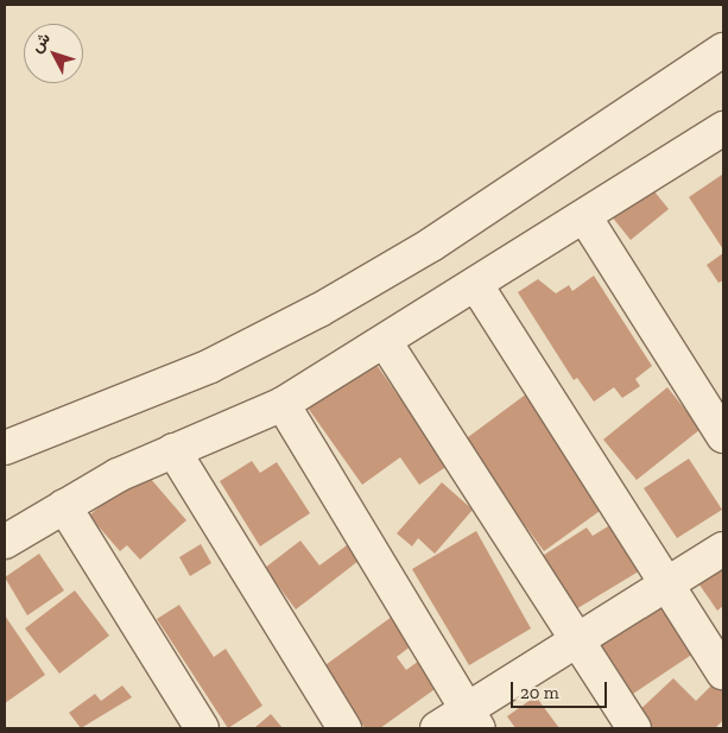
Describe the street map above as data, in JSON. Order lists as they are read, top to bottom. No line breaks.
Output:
{"scale_bar":"20 m","north":"top left"}
